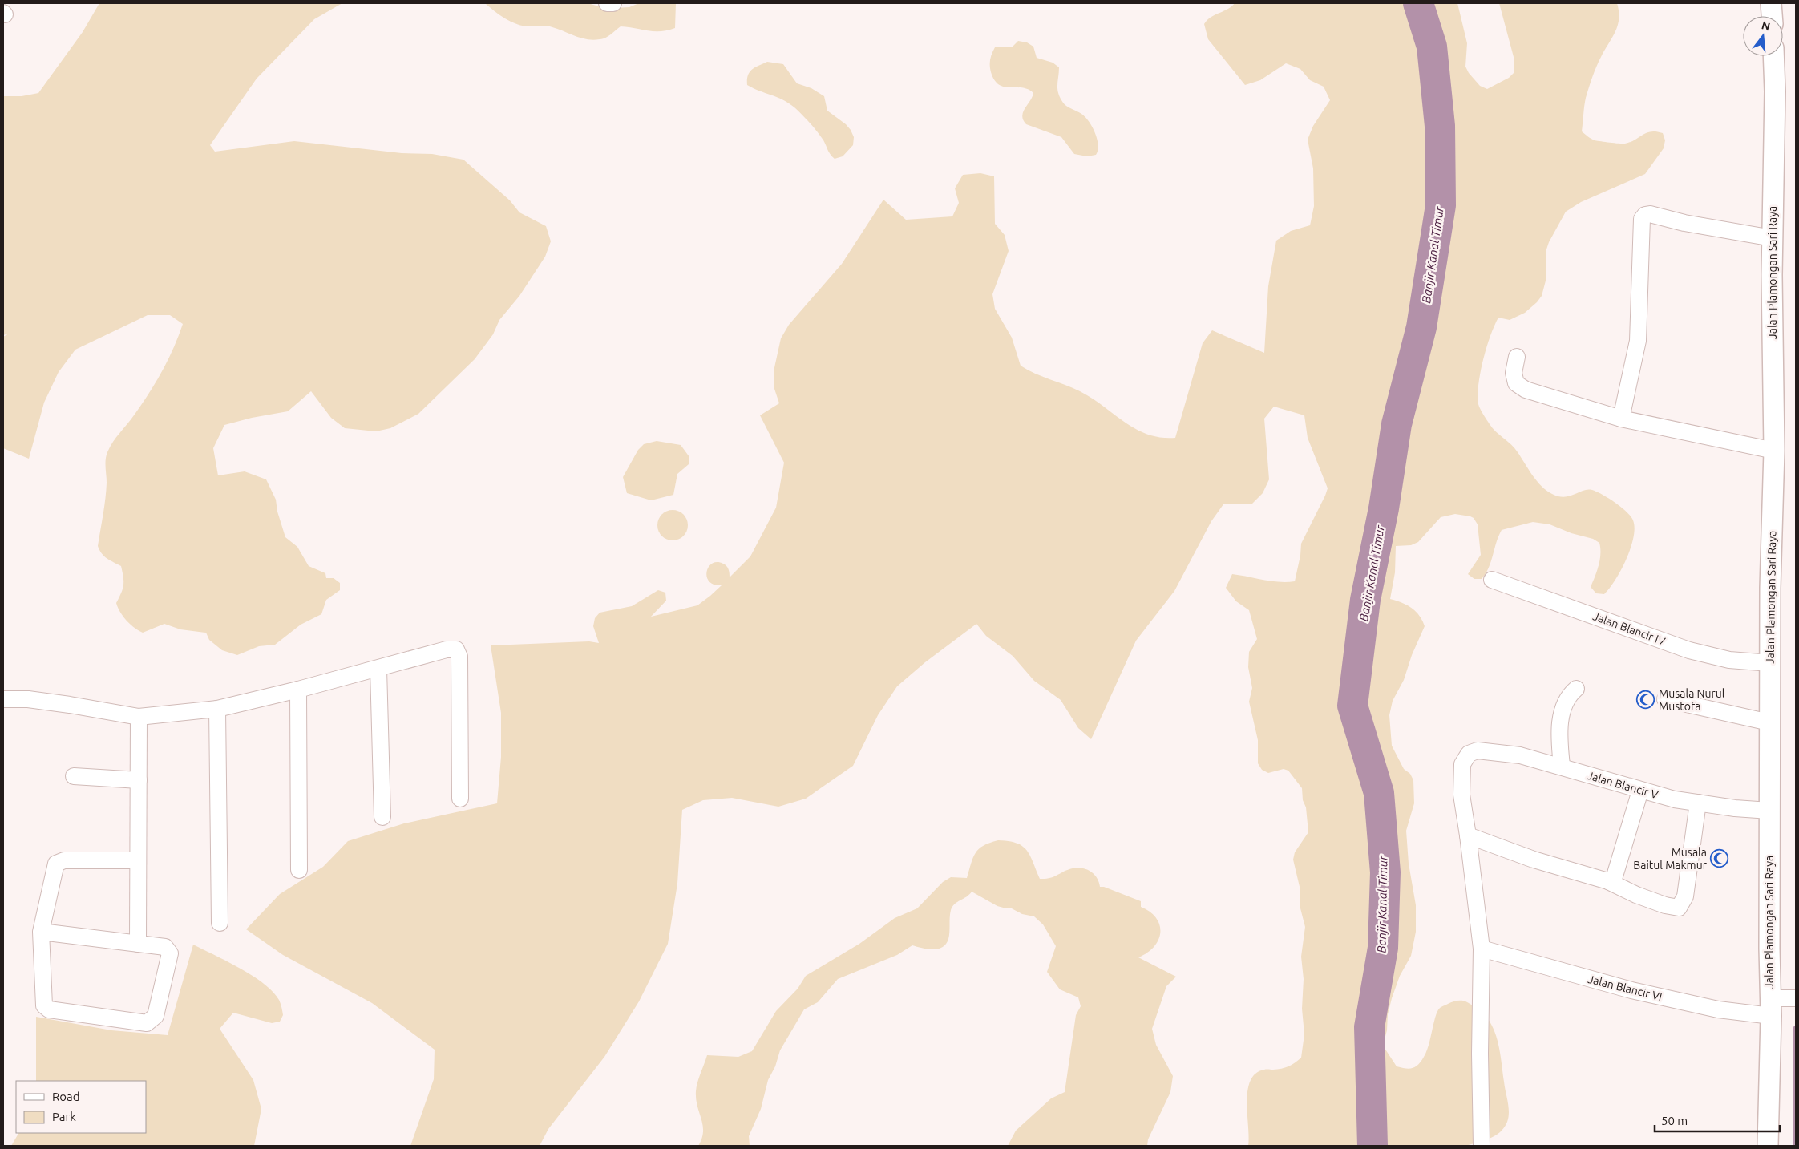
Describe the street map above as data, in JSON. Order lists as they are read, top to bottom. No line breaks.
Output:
{"streets":{"street":["Jalan Plamongan Sari Raya","Jalan Blancir IV","Jalan Blancir V","Jalan Blancir VI"]},"crossings":[["Jalan Plamongan Sari Raya","Jalan Blancir IV"],["Jalan Plamongan Sari Raya","Jalan Blancir V"],["Jalan Plamongan Sari Raya","Jalan Blancir VI"]],"water":["Banjir Kanal Timur"],"places":{"mosque":["Musala Nurul Mustofa","Musala Baitul Makmur"]},"legend":["Road","Park"],"scale_bar":"50 m","north":"top"}
